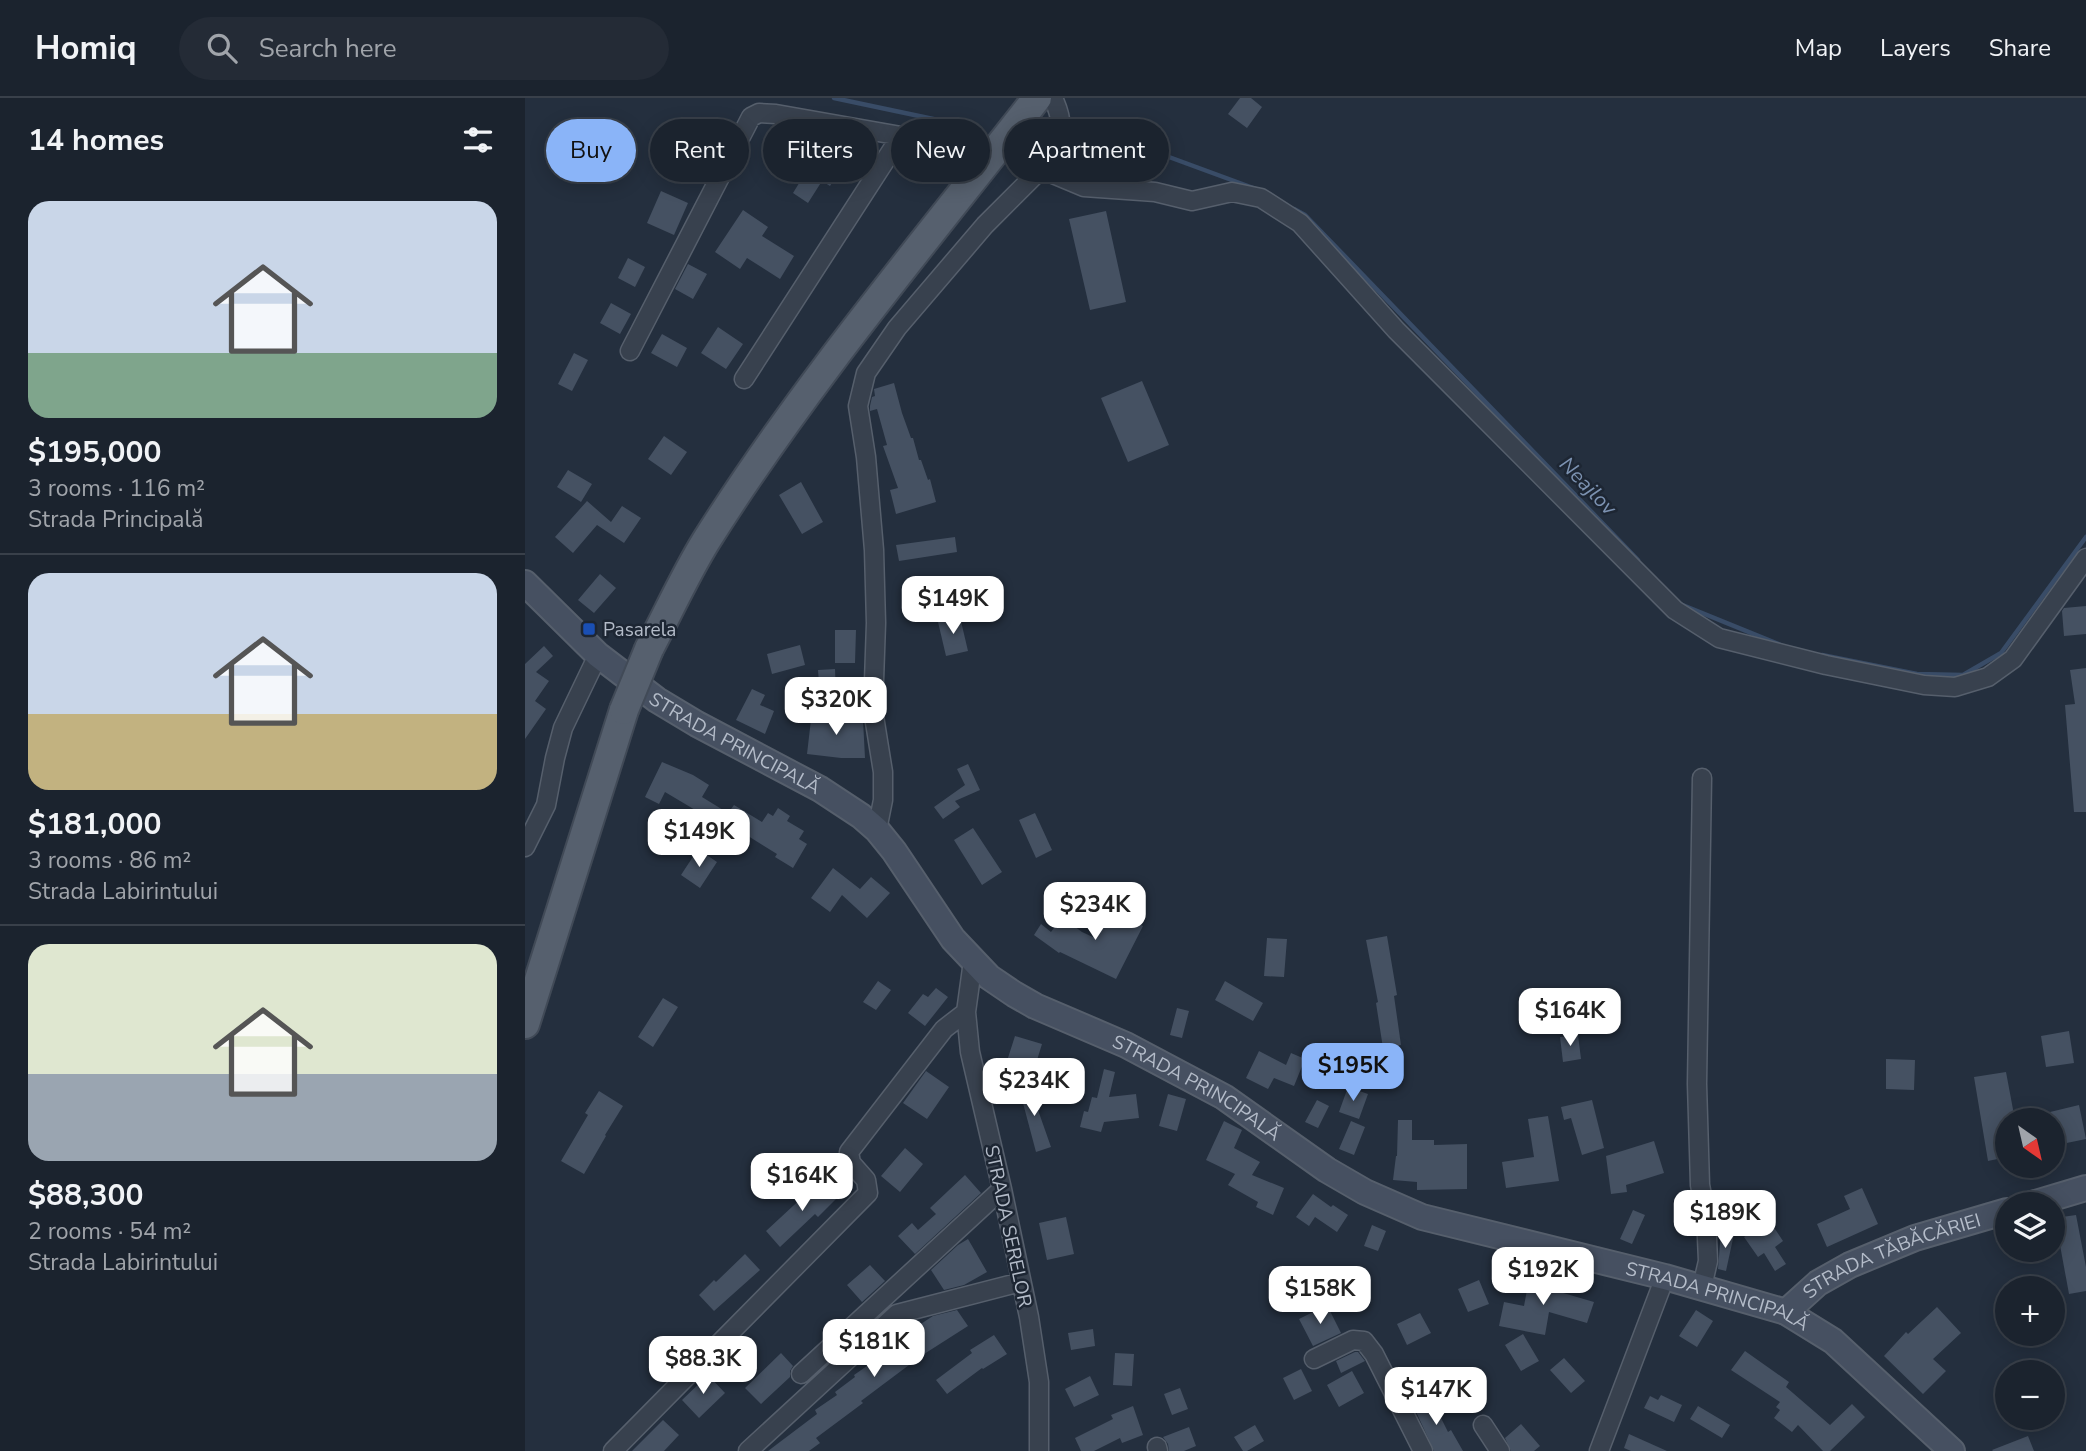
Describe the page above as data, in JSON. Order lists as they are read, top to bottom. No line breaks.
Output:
{"streets":{"main road":["STRADA PRINCIPALĂ","STRADA TĂBĂCĂRIEI"],"street":["STRADA SERELOR"]},"crossings":[["STRADA PRINCIPALĂ","STRADA SERELOR"],["STRADA PRINCIPALĂ","STRADA TĂBĂCĂRIEI"]],"water":["Neajlov"],"places":{"transit":["Pasarela"]},"north":"bottom right","page":{"header":"Homiq","search":"Search here","nav":["Map","Layers","Share"],"heading":"14 homes","chip":["Buy","Rent","Filters","New","Apartment"],"list":[{"name":"$195,000","note":"3 rooms · 116 m² · Strada Principală"},{"name":"$181,000","note":"3 rooms · 86 m² · Strada Labirintului"},{"name":"$88,300","note":"2 rooms · 54 m² · Strada Labirintului"}],"price":["$149K","$320K","$149K","$234K","$164K","$195K","$234K","$164K","$189K","$192K","$158K","$181K","$88.3K","$147K"],"map_buttons":["+","−"]}}
